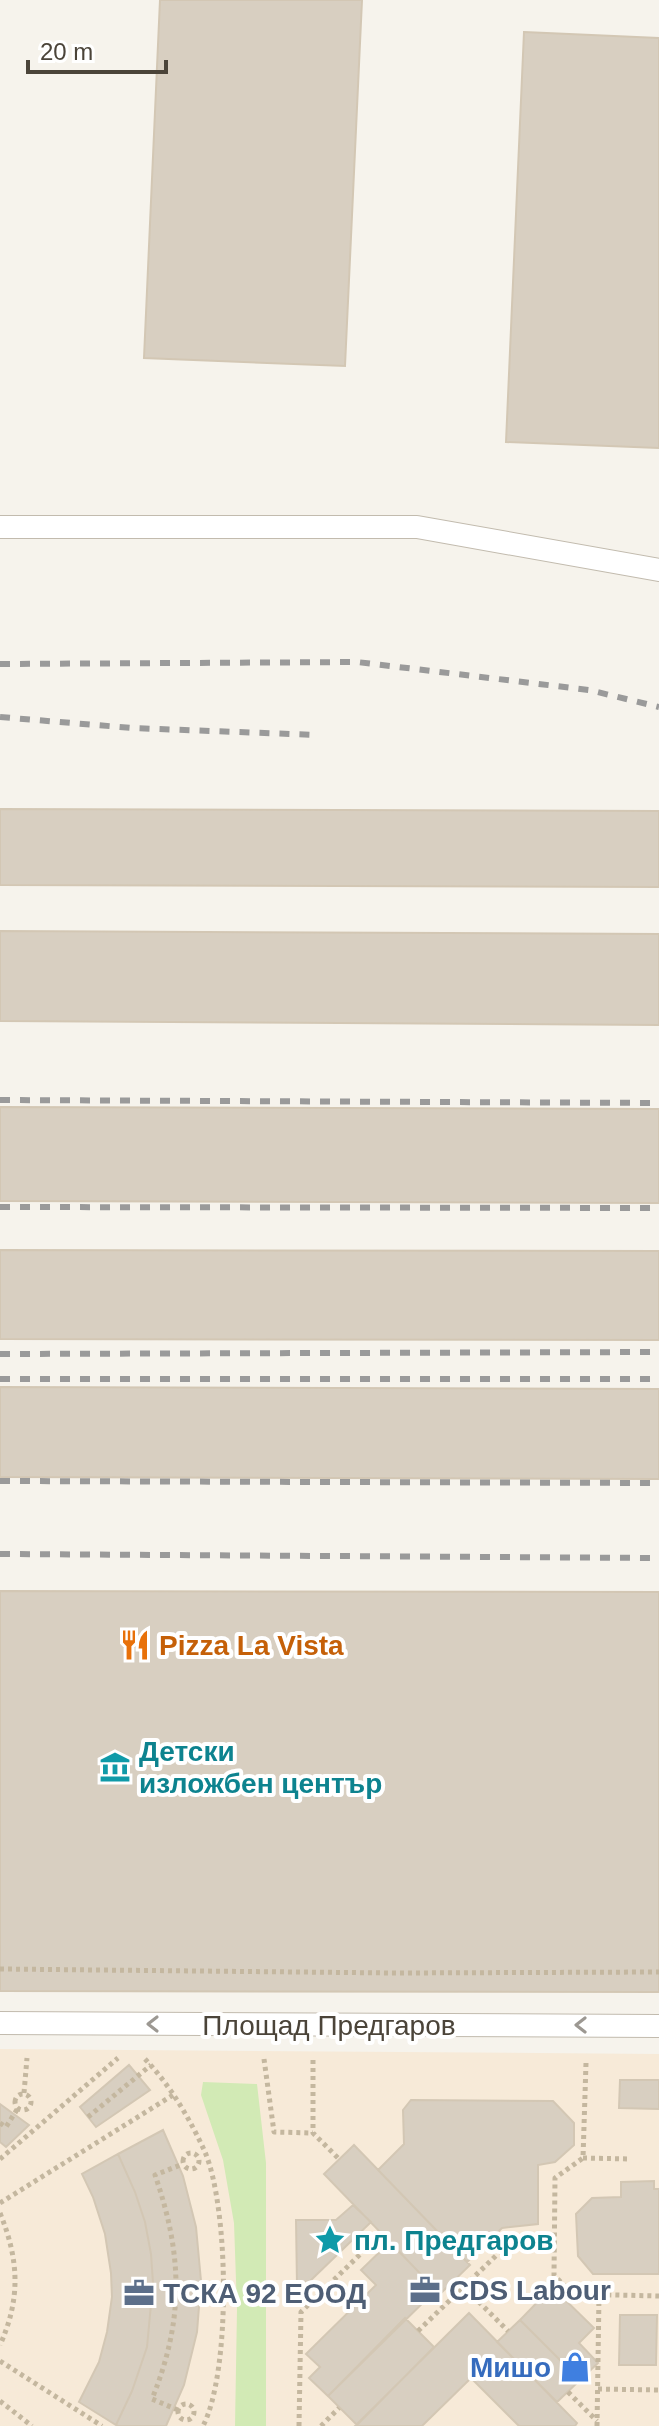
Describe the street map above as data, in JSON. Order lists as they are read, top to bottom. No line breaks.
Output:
{"streets":{"lane":["Площад Предгаров"]},"one_way":["Площад Предгаров"],"places":{"restaurant":["Pizza La Vista"],"museum":["Детски изложбен център"],"place":["пл. Предгаров"],"office":["CDS Labour","ТСКА 92 ЕООД"],"shop":["Мишо"]},"scale_bar":"20 m"}
